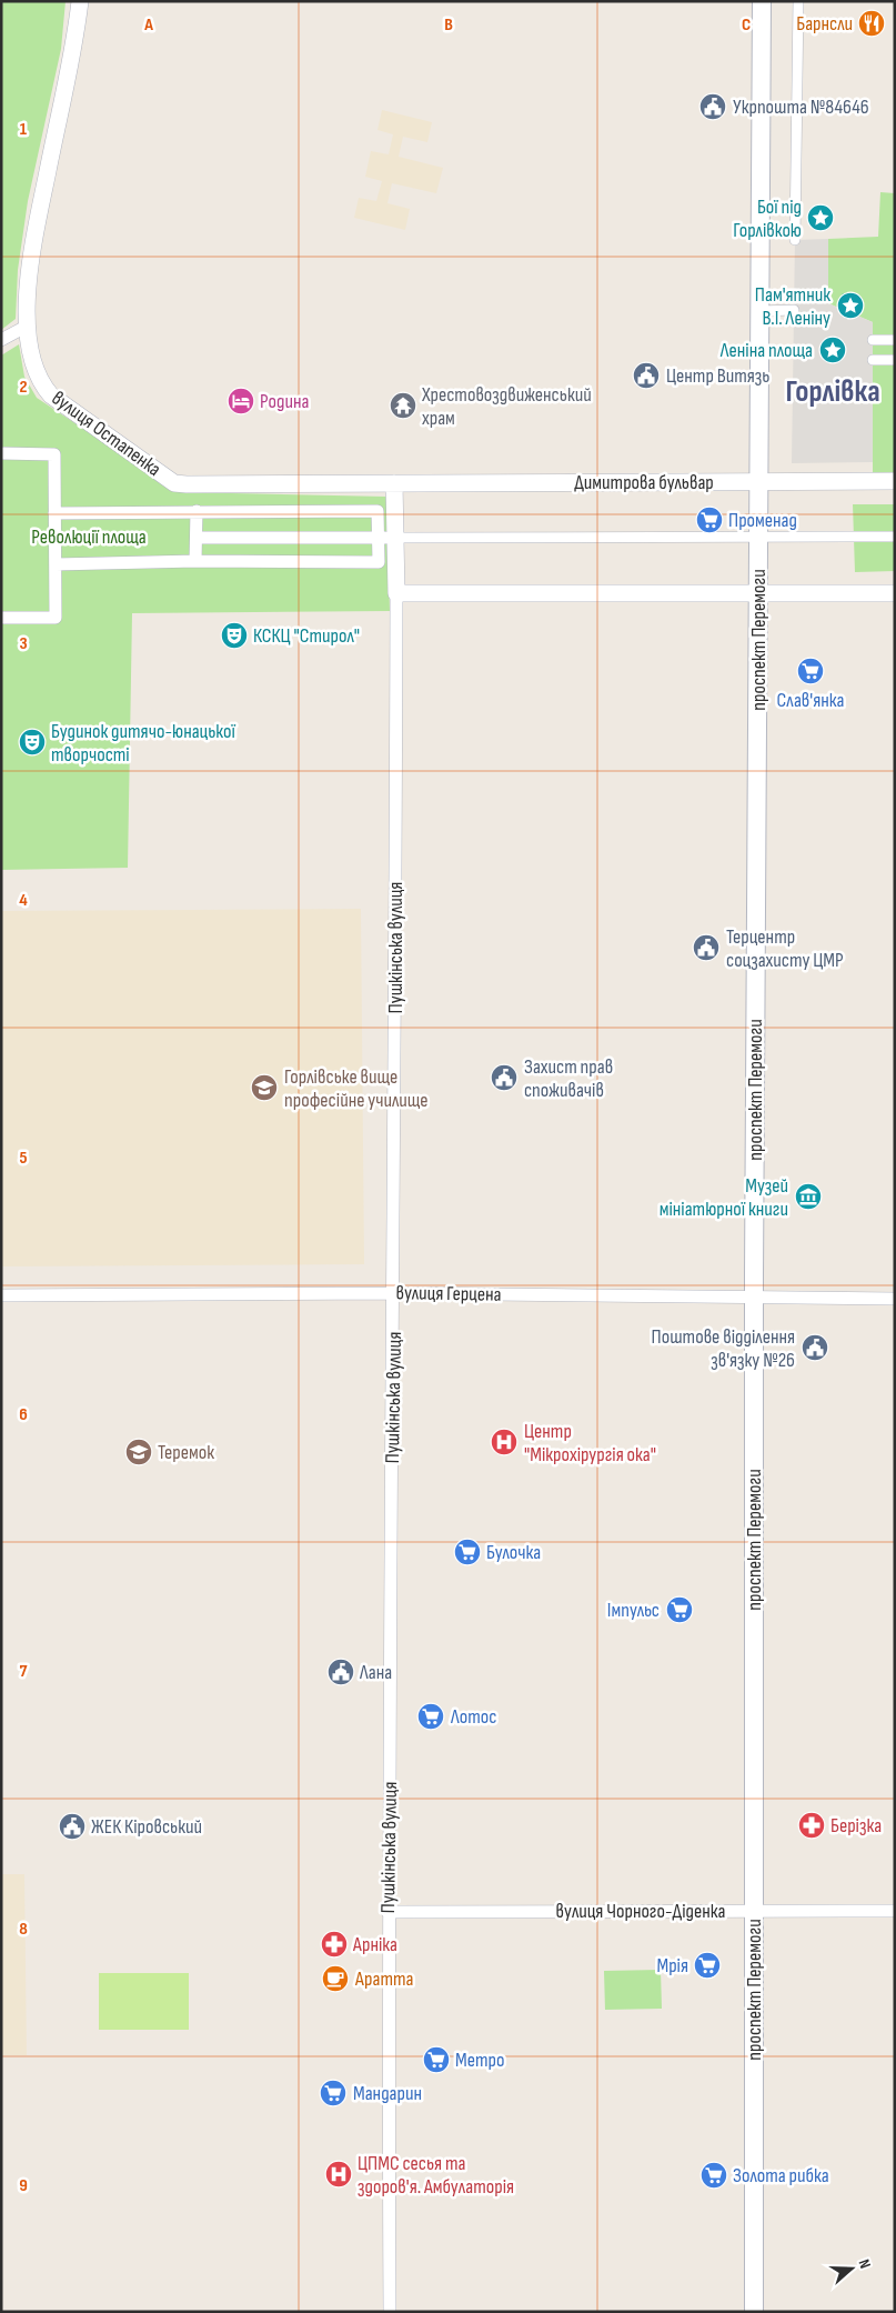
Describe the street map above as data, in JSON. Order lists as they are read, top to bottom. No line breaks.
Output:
{"streets":{"main road":["проспект Перемоги"],"street":["вулиця Остапенка","Димитрова бульвар","Пушкінська вулиця","вулиця Герцена","вулиця Чорного-Діденка"]},"crossings":[["вулиця Остапенка","Димитрова бульвар"],["вулиця Остапенка","Пушкінська вулиця"],["Димитрова бульвар","проспект Перемоги"],["Димитрова бульвар","Пушкінська вулиця"],["проспект Перемоги","вулиця Герцена"],["проспект Перемоги","вулиця Чорного-Діденка"],["Пушкінська вулиця","вулиця Герцена"],["Пушкінська вулиця","вулиця Чорного-Діденка"]],"districts":["Горлівка"],"parks":["Революції площа"],"places":{"restaurant":["Барнсли"],"public building":["Укрпошта №84646","Центр Витязь","Терцентр соцзахисту ЦМР","Захист прав споживачів","Поштове відділення зв'язку №26","Лана","ЖЕК Кіровський"],"place":["Бої під Горлівкою","Пам'ятник В.І. Леніну","Леніна площа"],"hotel":["Родина"],"temple":["Хрестовоздвиженський храм"],"supermarket":["Променад","Слав'янка","Булочка","Імпульс","Лотос","Мрія","Метро","Мандарин","Золота рибка"],"theatre":["КСКЦ \"Стирол\"","Будинок дитячо-юнацької творчості"],"school or university":["Горлівське вище професійне училище","Теремок"],"museum":["Музей мініатюрної книги"],"hospital":["Центр \"Мікрохірургія ока\"","ЦПМС сесья та здоров'я. Амбулаторія"],"pharmacy":["Берізка","Арніка"],"cafe":["Аратта"]},"north":"right","grid":{"columns":["A","B","C"],"rows":["1","2","3","4","5","6","7","8","9"]}}
